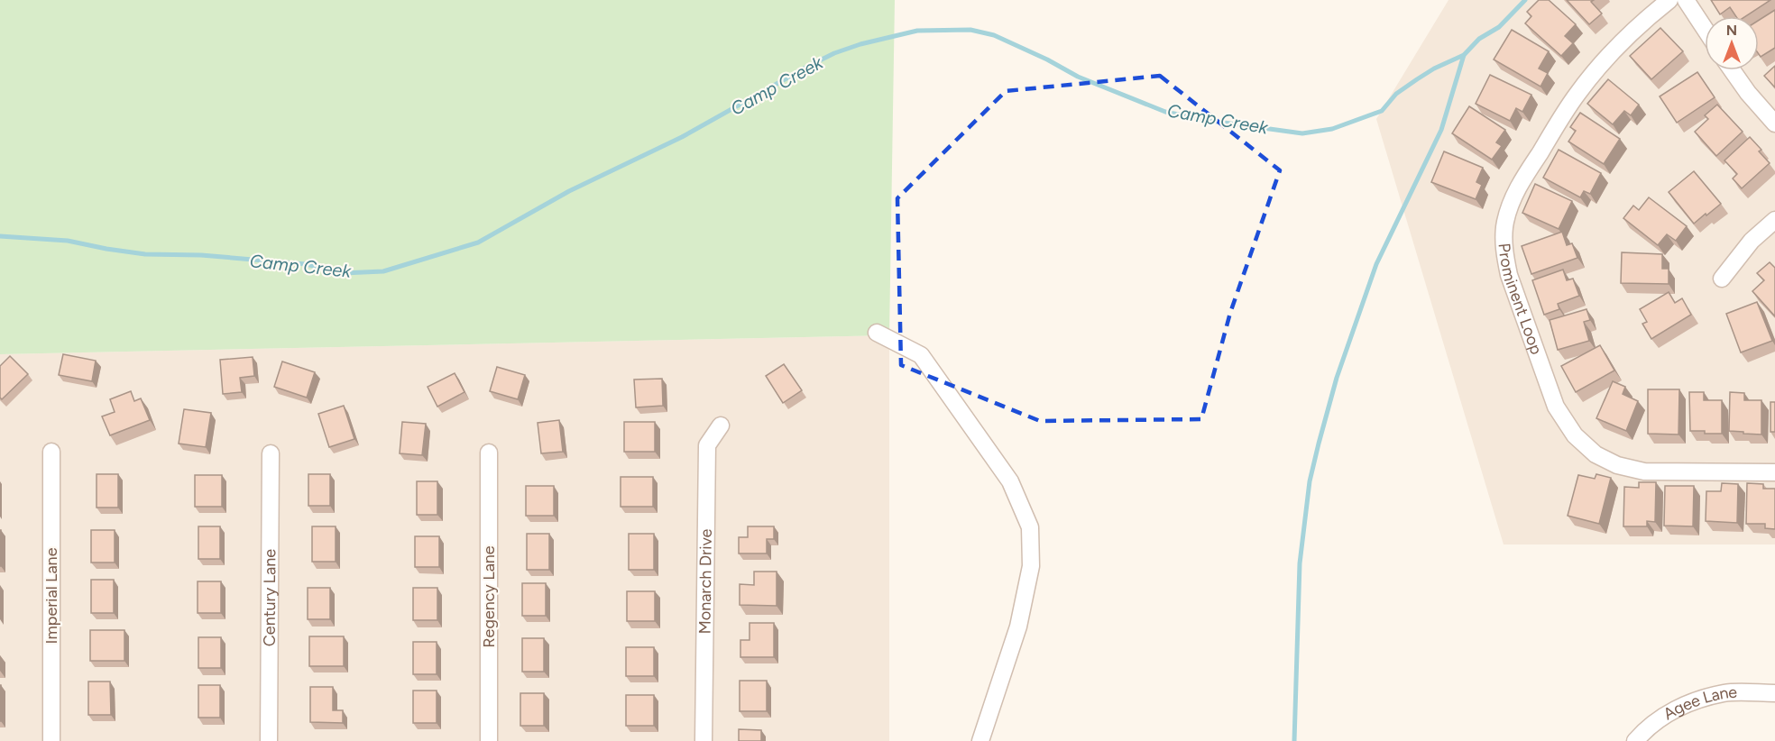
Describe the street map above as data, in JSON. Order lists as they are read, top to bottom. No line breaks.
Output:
{"streets":{"street":["Prominent Loop","Monarch Drive","Imperial Lane","Regency Lane","Century Lane","Agee Lane"]},"water":["Camp Creek"],"north":"top"}
